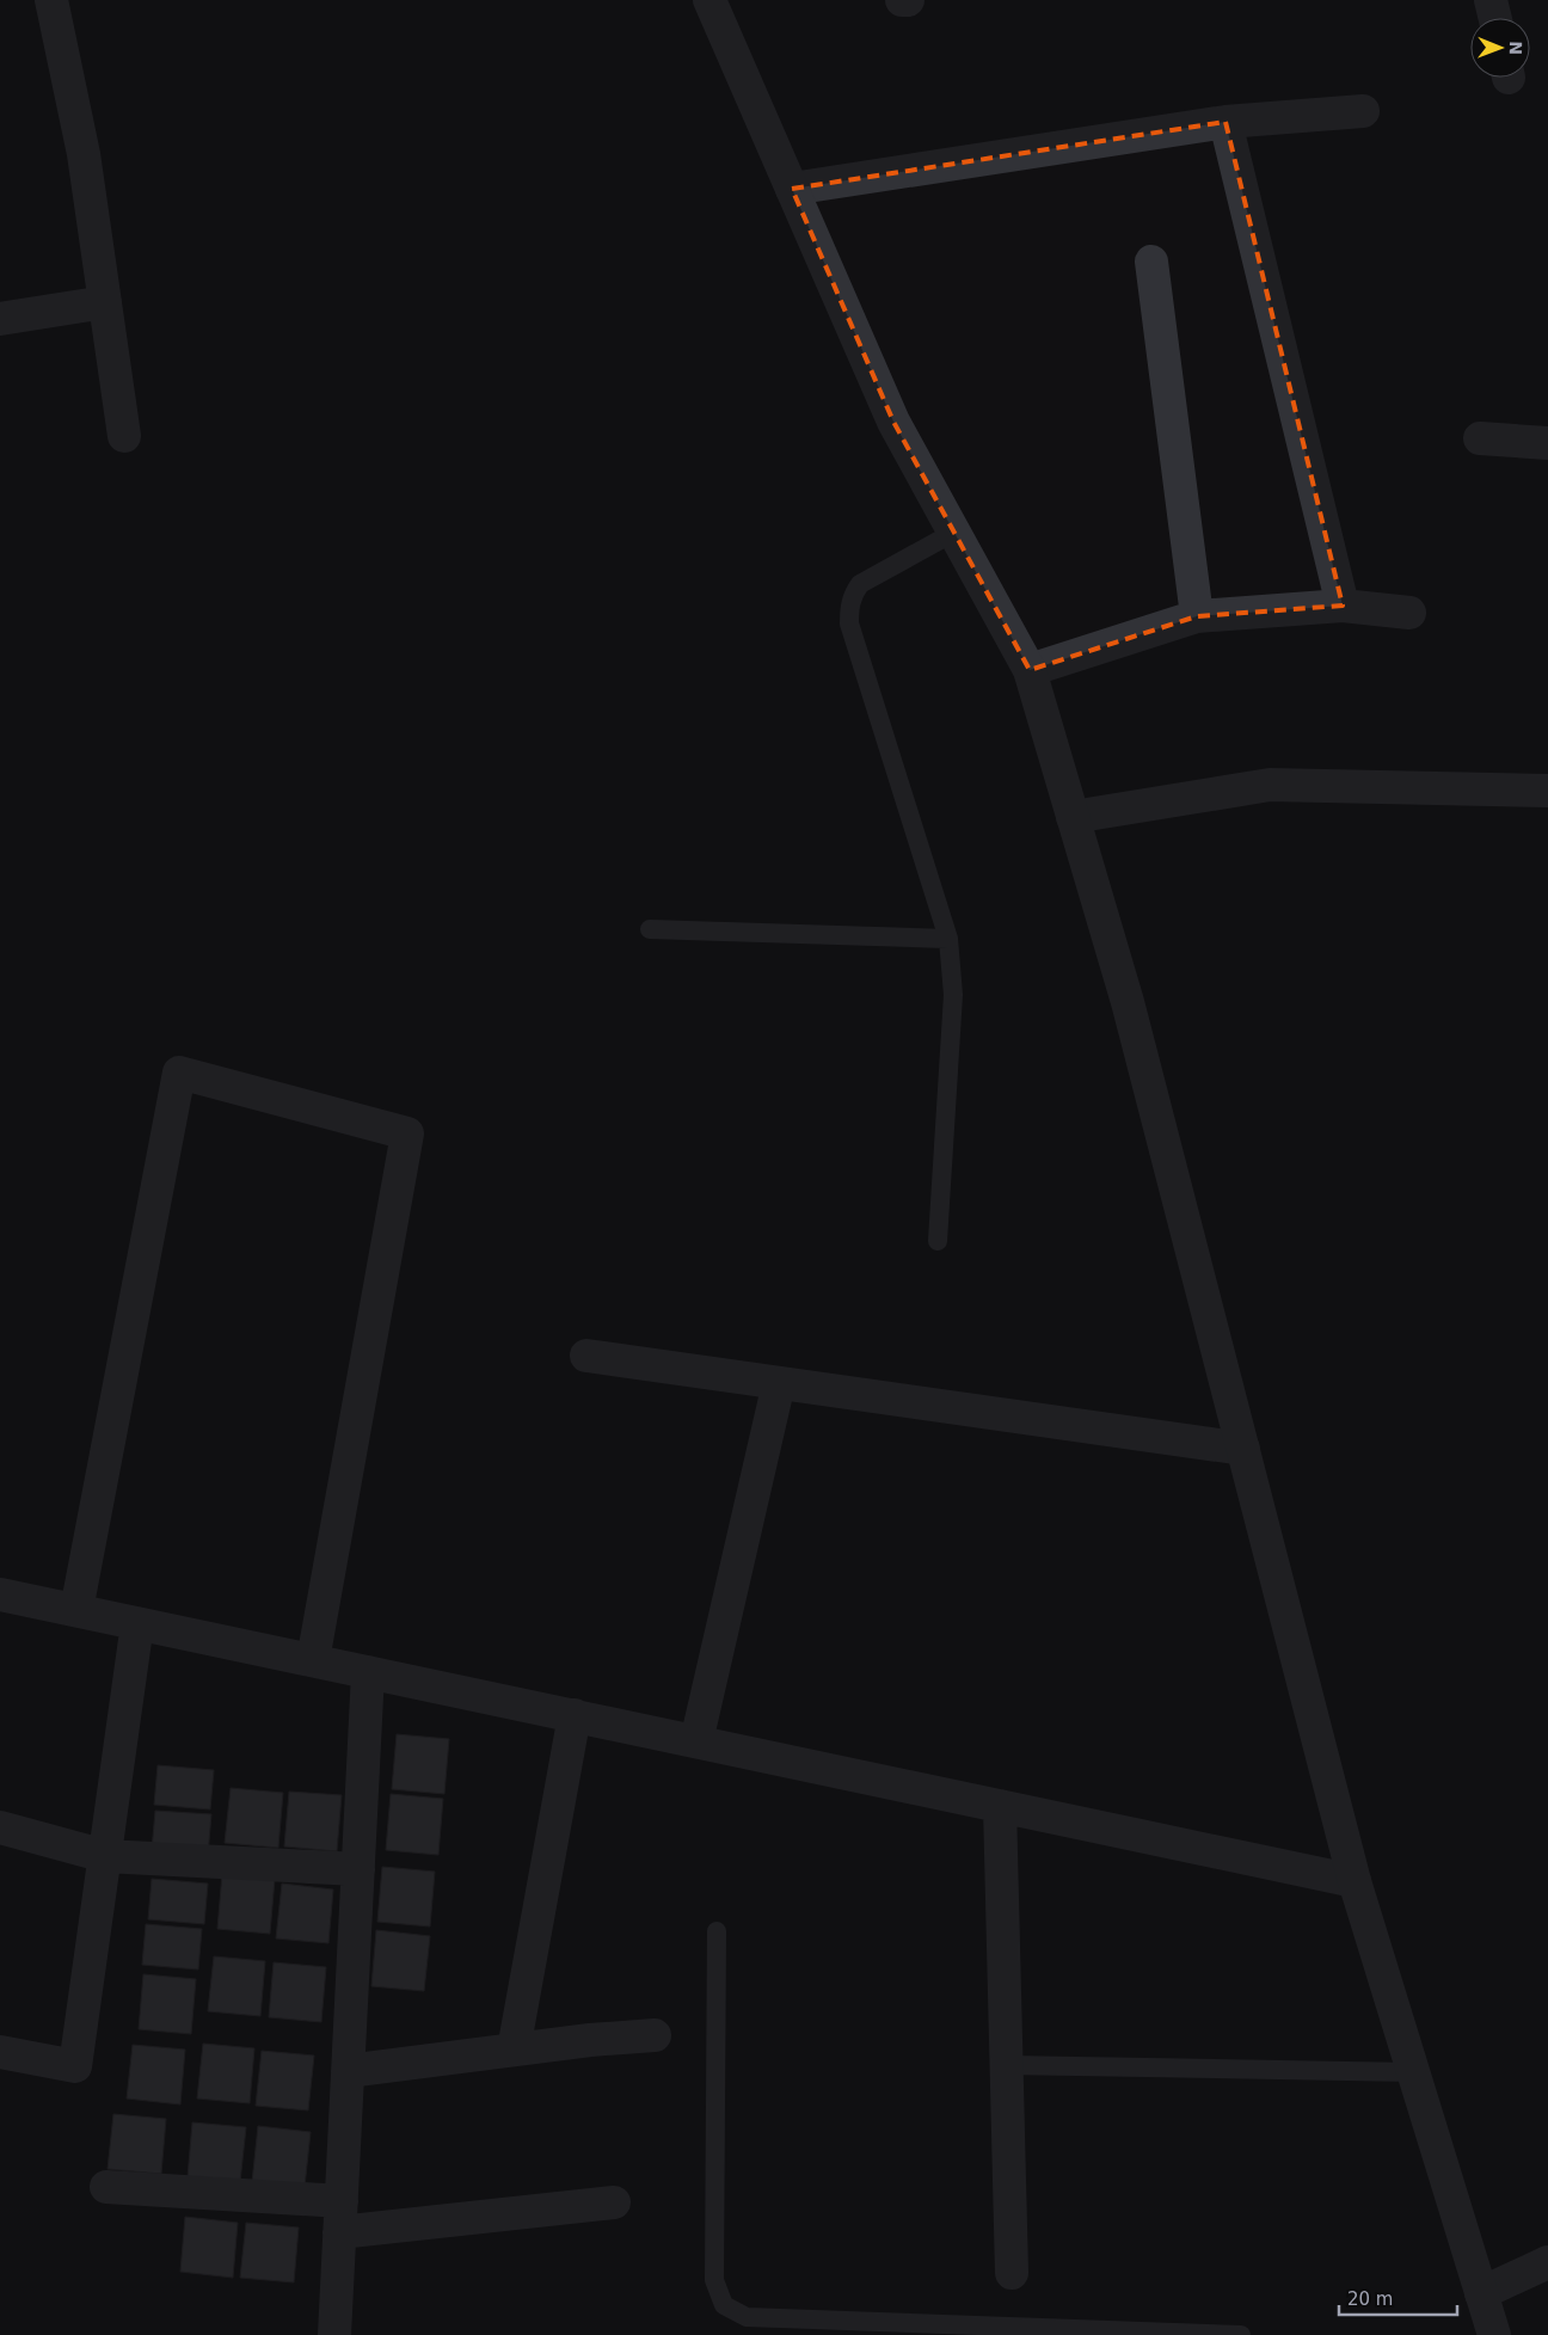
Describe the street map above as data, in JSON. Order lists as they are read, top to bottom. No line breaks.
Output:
{"scale_bar":"20 m","north":"right"}
